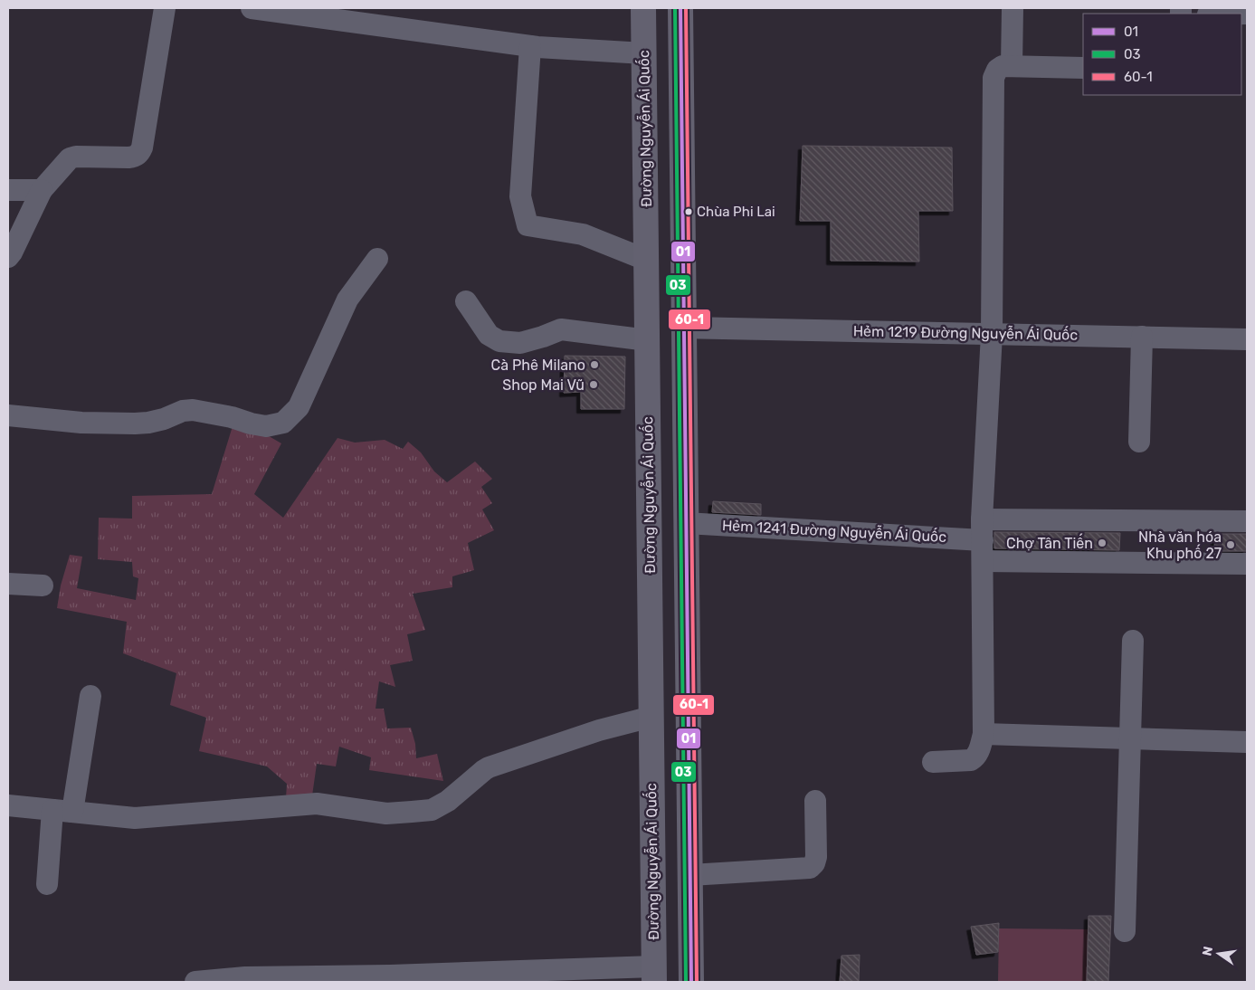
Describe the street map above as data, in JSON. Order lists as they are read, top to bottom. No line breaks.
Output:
{"streets":{"main road":["Đường Nguyễn Ái Quốc"],"street":["Hẻm 1219 Đường Nguyễn Ái Quốc","Hẻm 1241 Đường Nguyễn Ái Quốc"]},"places":["Chùa Phi Lai","Cà Phê Milano","Shop Mai Vũ","Chợ Tân Tiến","Nhà văn hóa Khu phố 27"],"lines":["transit line 01","transit line 03","transit line 60-1"],"legend":["01","03","60-1"],"north":"left"}
